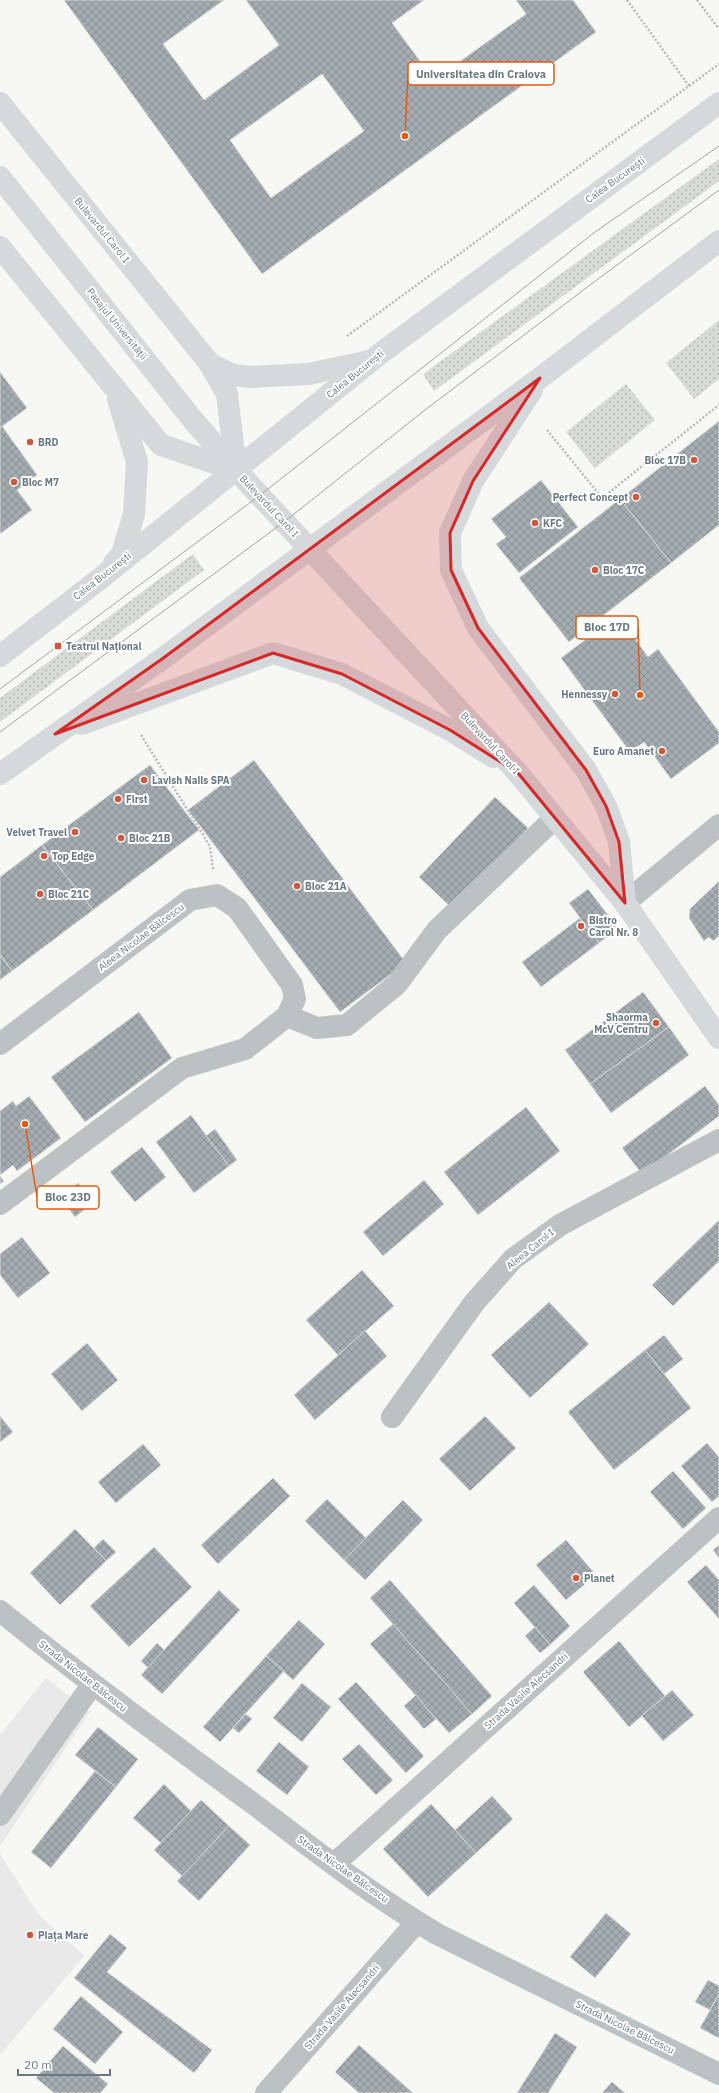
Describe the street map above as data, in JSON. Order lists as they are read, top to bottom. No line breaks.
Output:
{"streets":{"main road":["Calea București","Bulevardul Carol I","Pasajul Universității"],"street":["Aleea Nicolae Bălcescu","Aleea Carol I","Strada Nicolae Bălcescu","Strada Vasile Alecsandri"]},"crossings":[["Calea București","Bulevardul Carol I"],["Calea București","Pasajul Universității"],["Bulevardul Carol I","Pasajul Universității"],["Strada Nicolae Bălcescu","Strada Vasile Alecsandri"]],"places":{"other":["Universitatea din Craiova","BRD","Bloc 17B","Bloc M7","Perfect Concept","KFC","Bloc 17C","Hennessy","Bloc 17D","Euro Amanet","Lavish Nails SPA","First","Velvet Travel","Bloc 21B","Top Edge","Bloc 21A","Bloc 21C","Bistro Carol Nr. 8","Shaorma McV Centru","Bloc 23D","Planet","Piața Mare"],"transit":["Teatrul Național"]},"scale_bar":"20 m"}
